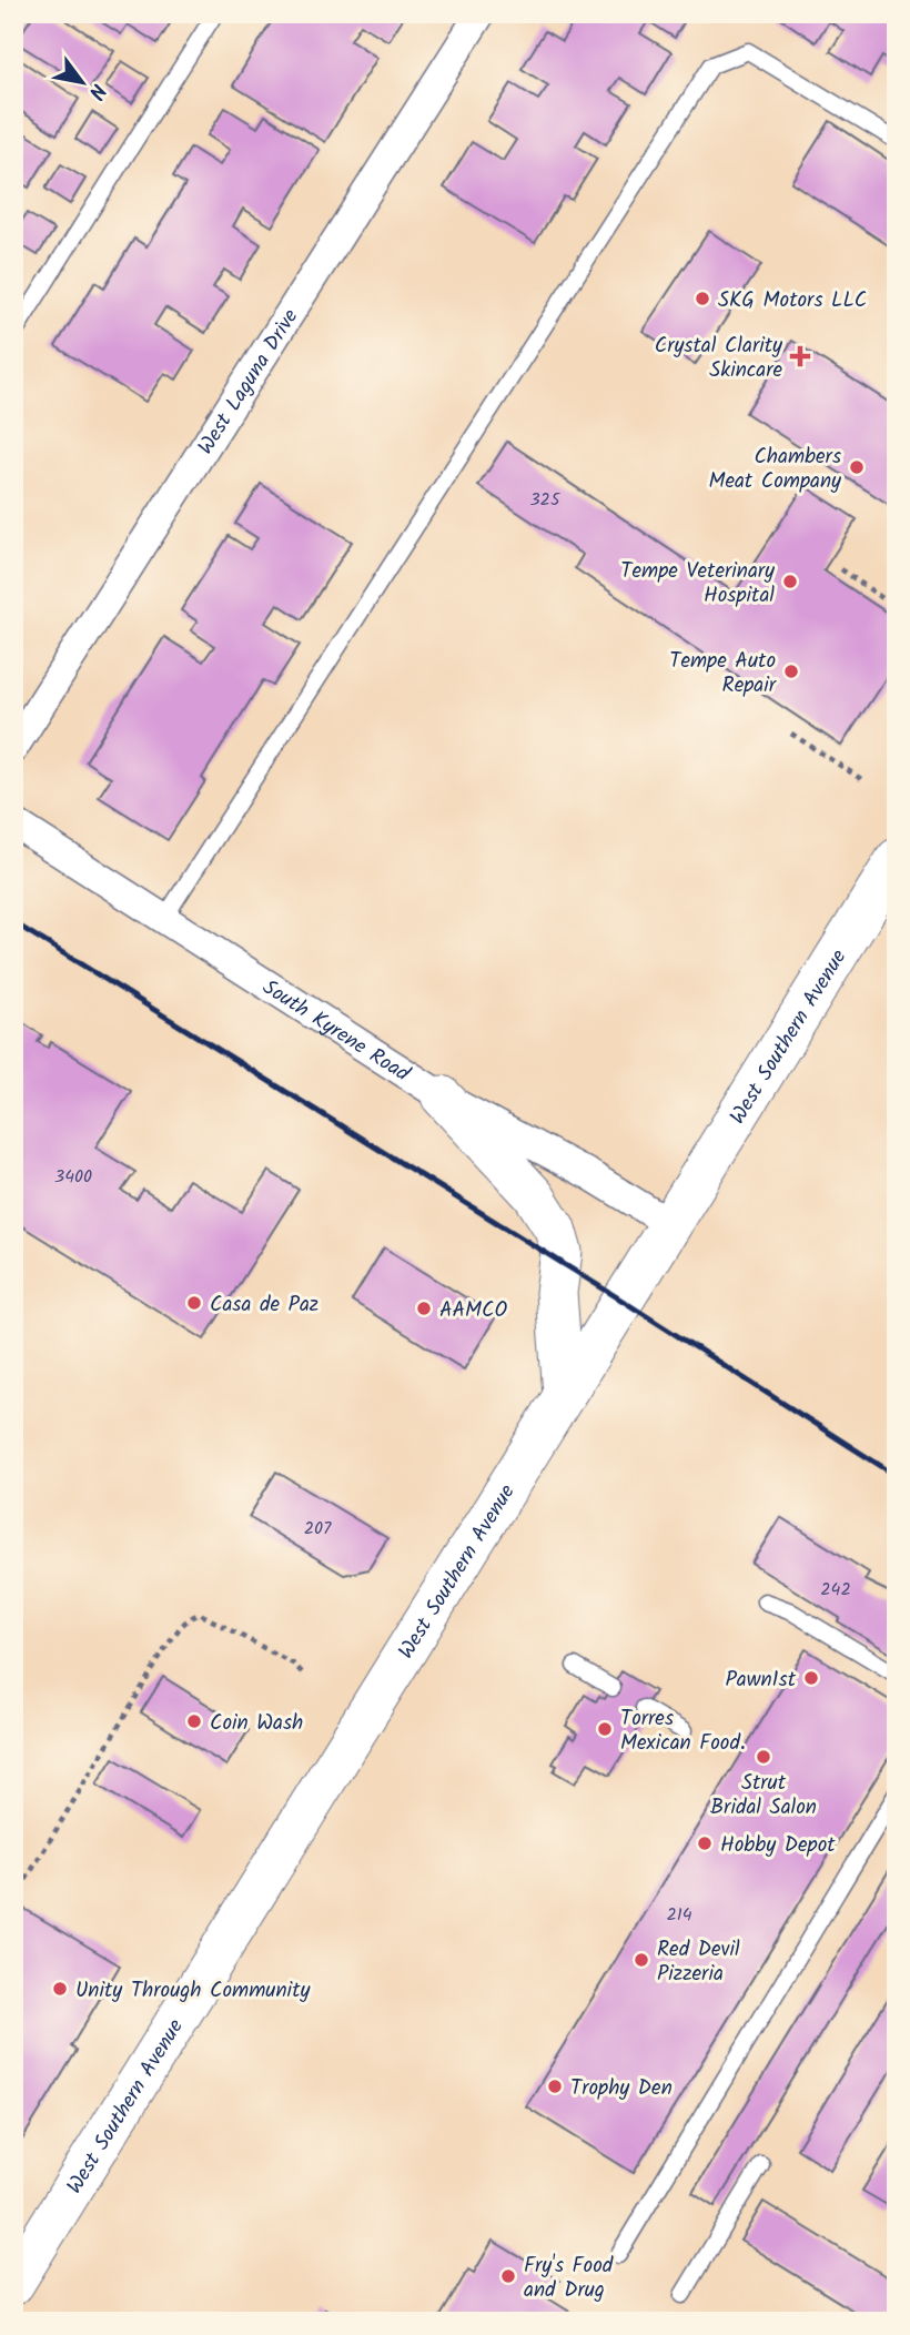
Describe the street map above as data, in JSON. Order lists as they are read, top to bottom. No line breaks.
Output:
{"streets":{"main road":["West Southern Avenue"],"street":["West Laguna Drive","South Kyrene Road"]},"crossings":[["South Kyrene Road","West Southern Avenue"]],"places":{"other":["SKG Motors LLC","Chambers Meat Company","Tempe Veterinary Hospital","Tempe Auto Repair","Casa de Paz","AAMCO","Pawn1st","Coin Wash","Torres Mexican Food.","Strut Bridal Salon","Hobby Depot","Red Devil Pizzeria","Unity Through Community","Trophy Den","Fry's Food and Drug"],"health":["Crystal Clarity Skincare"]},"house_numbers":["325","3400","207","242","214"],"north":"bottom right"}
